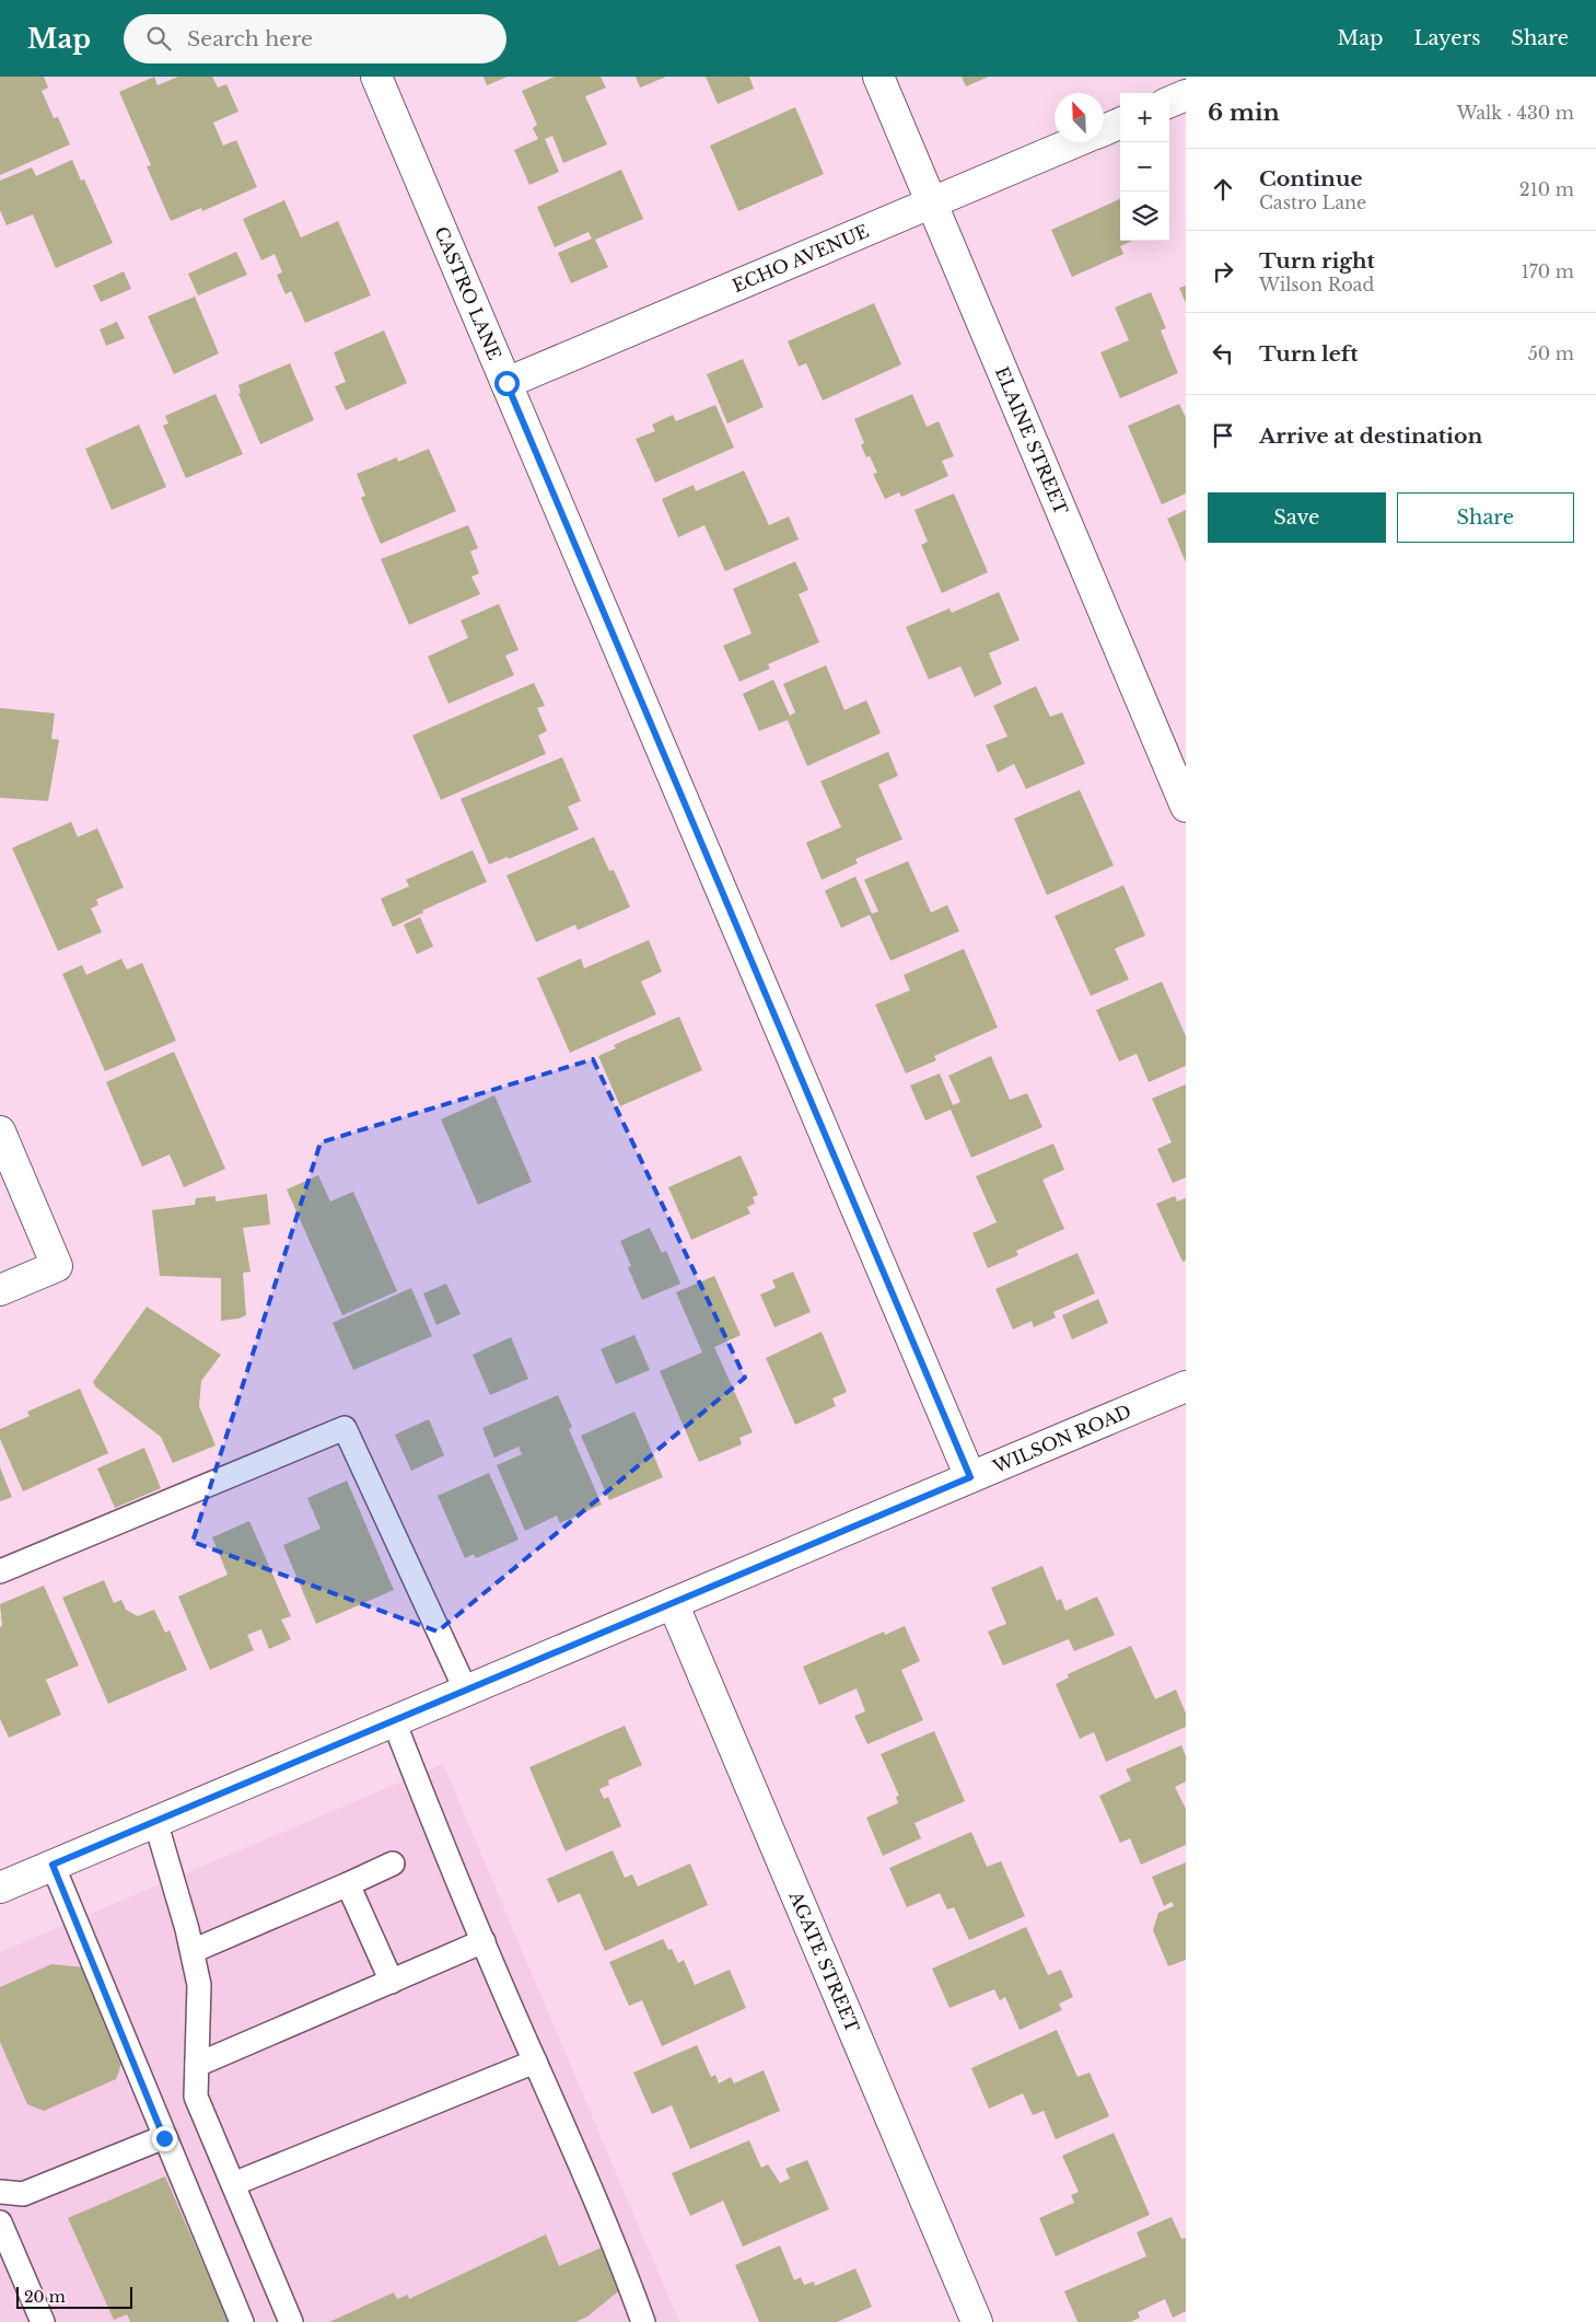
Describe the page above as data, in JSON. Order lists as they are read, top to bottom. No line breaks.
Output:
{"streets":{"street":["ECHO AVENUE","CASTRO LANE","ELAINE STREET","WILSON ROAD","AGATE STREET"]},"crossings":[["ECHO AVENUE","CASTRO LANE"],["ECHO AVENUE","ELAINE STREET"],["CASTRO LANE","WILSON ROAD"],["WILSON ROAD","AGATE STREET"]],"scale_bar":"20 m","north":"top left","page":{"header":"Map","search":"Search here","nav":["Map","Layers","Share"],"heading":["6 min","Walk · 430 m"],"map_buttons":["+","−"],"list":[["Continue","Castro Lane","210 m"],["Turn right","Wilson Road","170 m"],["Turn left","50 m"],"Arrive at destination"],"buttons":["Save","Share"],"scale":"20 m"}}
